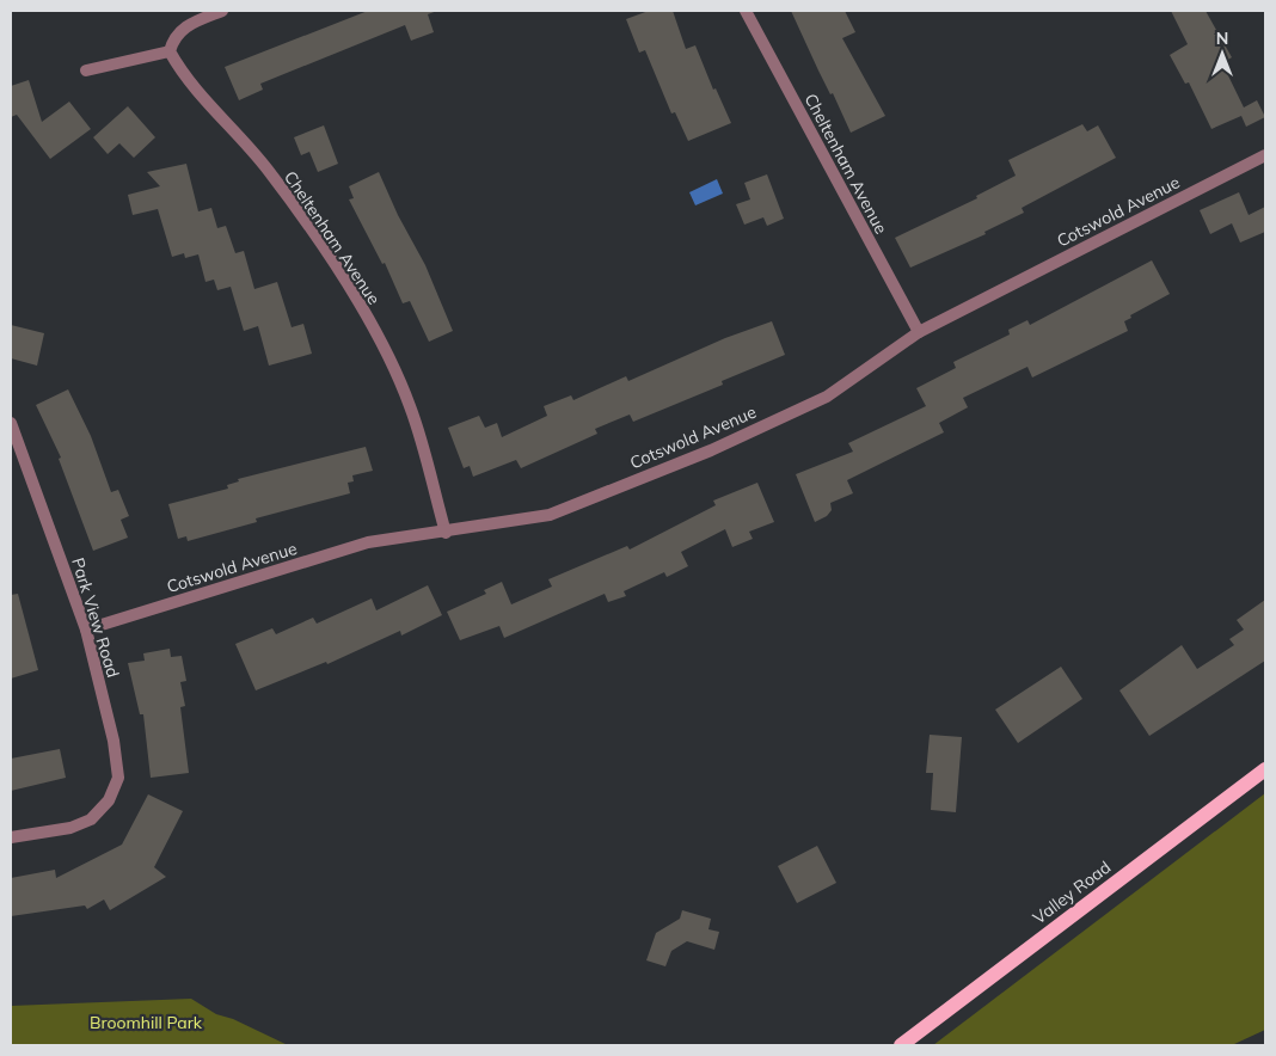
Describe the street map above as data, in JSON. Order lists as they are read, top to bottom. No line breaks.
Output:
{"streets":{"main road":["Valley Road"],"street":["Cheltenham Avenue","Cotswold Avenue","Park View Road"]},"crossings":[["Cheltenham Avenue","Cotswold Avenue"],["Cotswold Avenue","Park View Road"]],"parks":["Broomhill Park"],"north":"top"}
